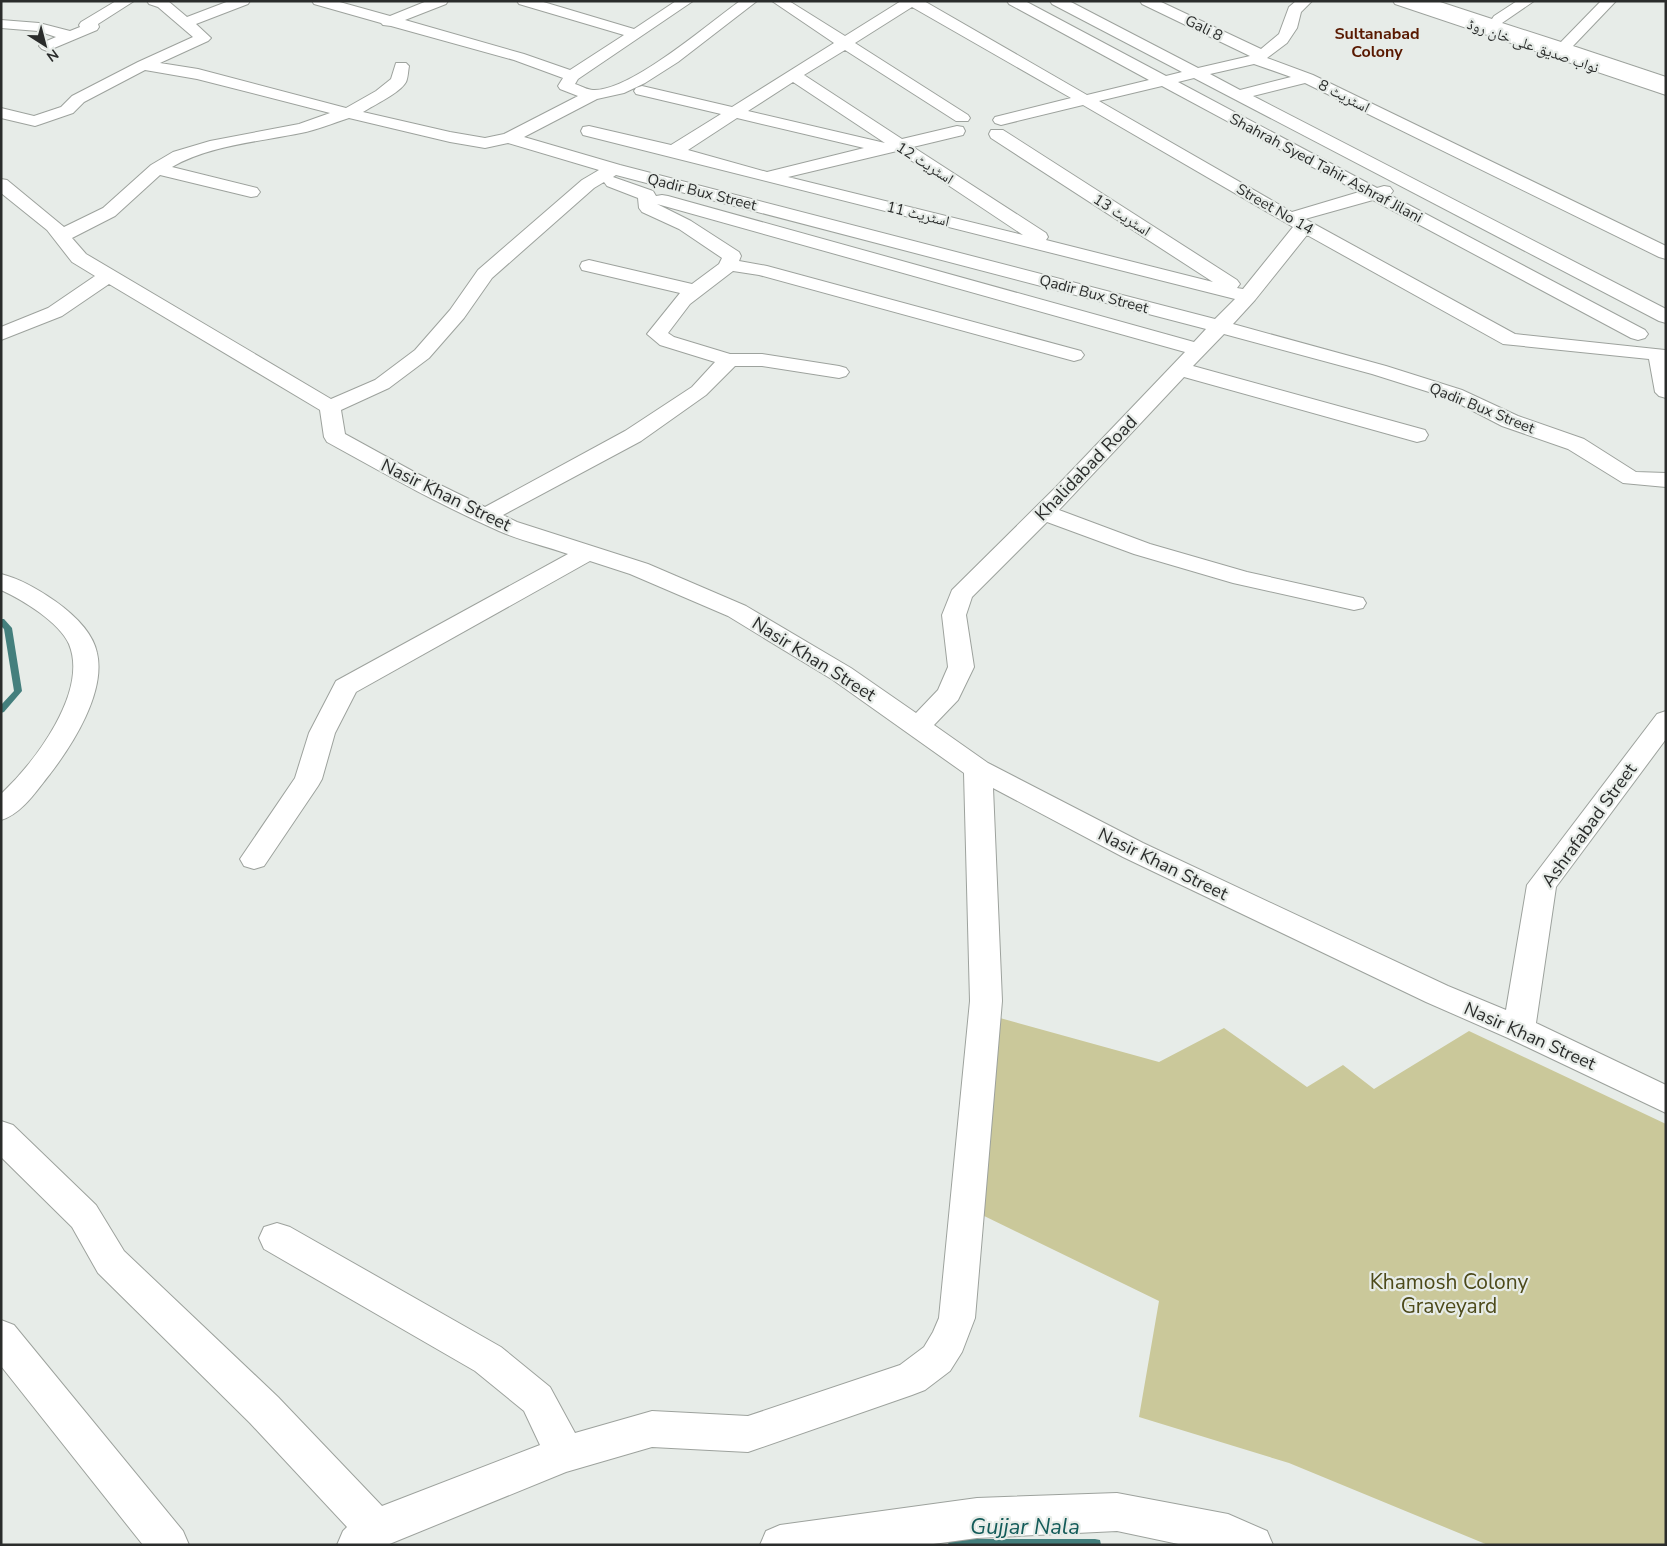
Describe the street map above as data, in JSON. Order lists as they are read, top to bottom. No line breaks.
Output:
{"streets":{"street":["Gali 8","نواب صدیق علی خان روڈ","اسٹریٹ 8","اسٹریٹ 12","Shahrah Syed Tahir Ashraf Jilani","Qadir Bux Street","Street No 14","اسٹریٹ 11","اسٹریٹ 13","Khalidabad Road","Nasir Khan Street","Ashrafabad Street"]},"crossings":[["Gali 8","اسٹریٹ 8"],["اسٹریٹ 12","اسٹریٹ 11"],["Qadir Bux Street","Khalidabad Road"],["Street No 14","Khalidabad Road"],["اسٹریٹ 11","اسٹریٹ 13"],["اسٹریٹ 11","Khalidabad Road"],["اسٹریٹ 13","Khalidabad Road"],["Khalidabad Road","Nasir Khan Street"],["Nasir Khan Street","Ashrafabad Street"]],"districts":["Sultanabad Colony"],"water":["Gujjar Nala"],"parks":["Khamosh Colony Graveyard"],"north":"bottom right"}
